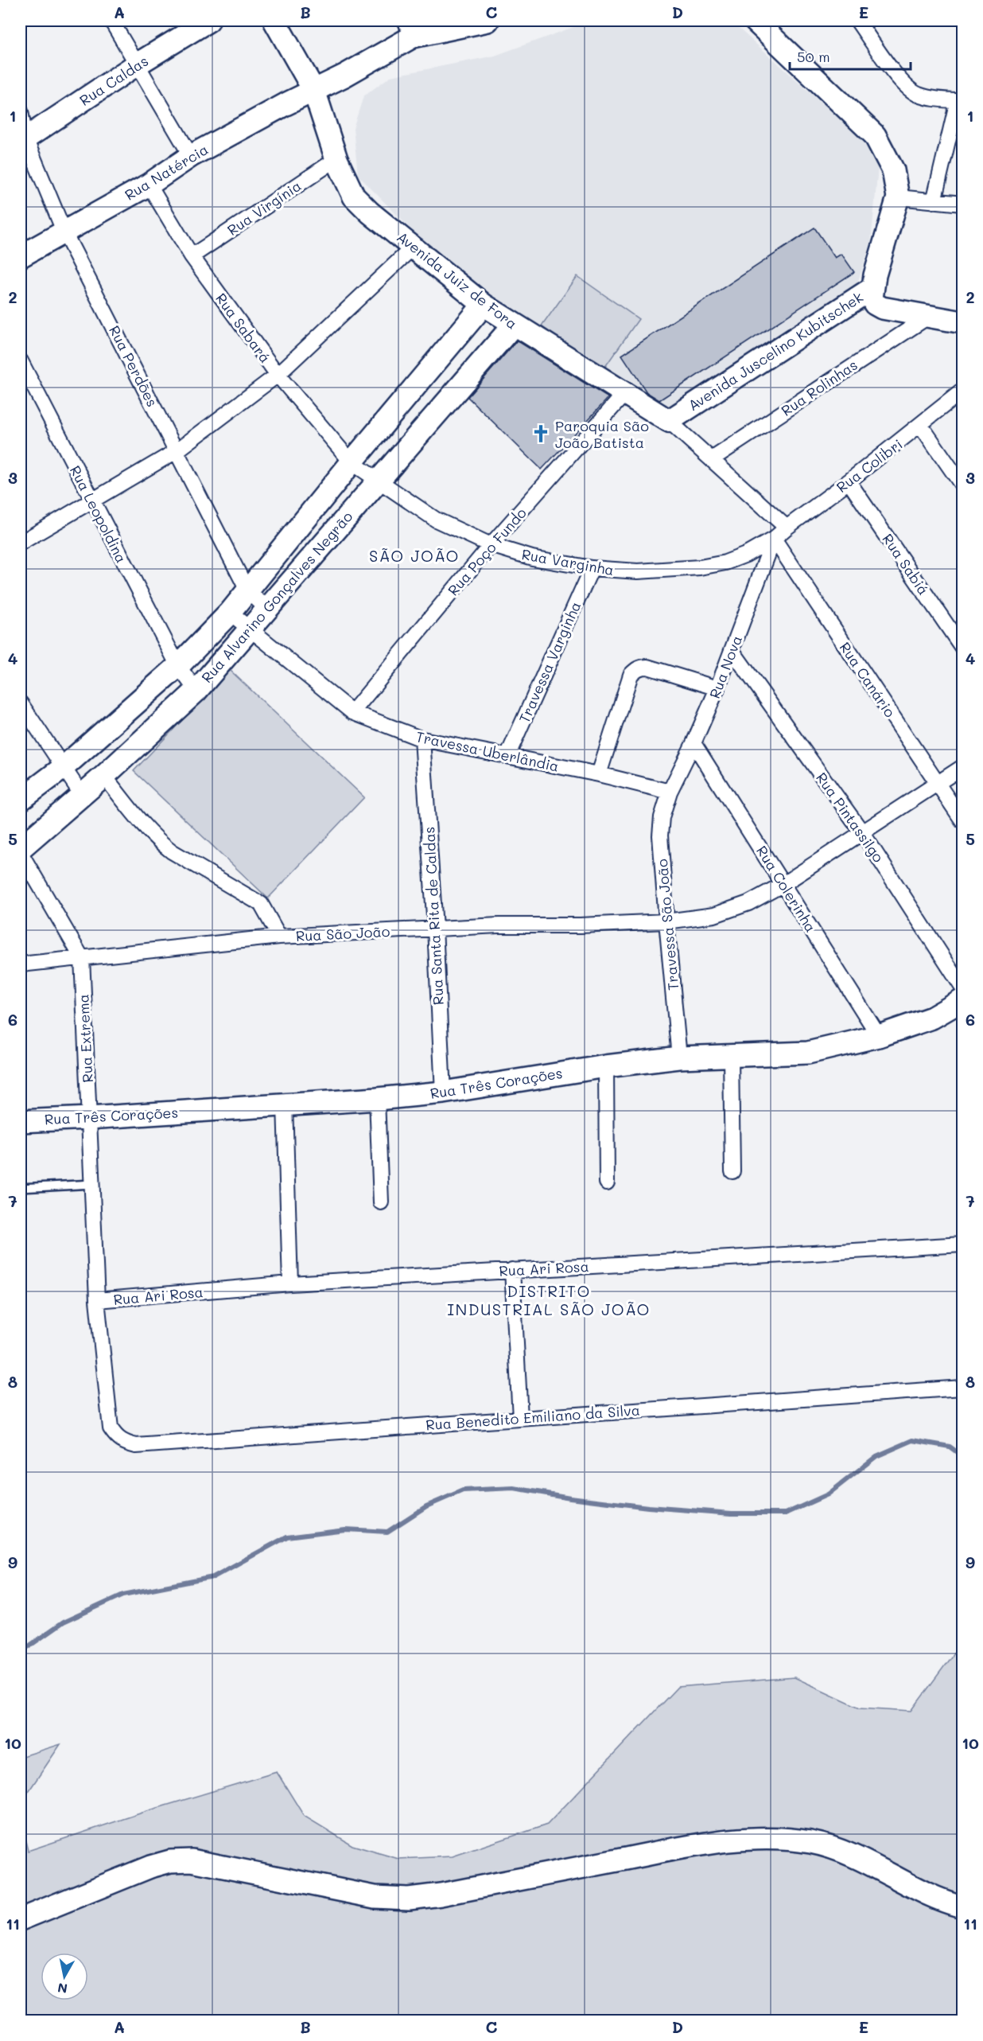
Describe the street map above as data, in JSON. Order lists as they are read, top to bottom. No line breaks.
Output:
{"streets":{"street":["Rua Caldas","Rua Natércia","Rua Virgínia","Avenida Juiz de Fora","Rua Sabará","Avenida Juscelino Kubitschek","Rua Perdões","Rua Rolinhas","Rua Colibri","Rua Leopoldina","Rua Poço Fundo","Rua Varginha","Rua Sabiá","Rua Alvarino Gonçalves Negrão","Travessa Varginha","Rua Nova","Rua Canário","Travessa Uberlândia","Rua Pintassilgo","Rua Colerinha","Rua Santa Rita de Caldas","Travessa São João","Rua São João","Rua Extrema","Rua Três Corações","Rua Ari Rosa","Rua Benedito Emiliano da Silva"]},"crossings":[["Rua Caldas","Rua Perdões"],["Rua Natércia","Avenida Juiz de Fora"],["Rua Natércia","Rua Sabará"],["Rua Natércia","Rua Perdões"],["Rua Virgínia","Avenida Juiz de Fora"],["Rua Virgínia","Rua Sabará"],["Avenida Juiz de Fora","Avenida Juscelino Kubitschek"],["Avenida Juiz de Fora","Rua Rolinhas"],["Avenida Juiz de Fora","Rua Colibri"],["Avenida Juiz de Fora","Rua Poço Fundo"],["Avenida Juiz de Fora","Rua Alvarino Gonçalves Negrão"],["Rua Sabará","Rua Varginha"],["Rua Sabará","Rua Alvarino Gonçalves Negrão"],["Rua Perdões","Rua Alvarino Gonçalves Negrão"],["Rua Colibri","Rua Varginha"],["Rua Colibri","Rua Sabiá"],["Rua Colibri","Rua Nova"],["Rua Colibri","Rua Canário"],["Rua Leopoldina","Rua Alvarino Gonçalves Negrão"],["Rua Poço Fundo","Rua Varginha"],["Rua Poço Fundo","Travessa Uberlândia"],["Rua Varginha","Rua Alvarino Gonçalves Negrão"],["Rua Varginha","Travessa Varginha"],["Rua Varginha","Rua Nova"],["Rua Varginha","Rua Canário"],["Rua Alvarino Gonçalves Negrão","Travessa Uberlândia"],["Travessa Varginha","Travessa Uberlândia"],["Rua Nova","Rua Canário"],["Rua Nova","Travessa Uberlândia"],["Rua Nova","Rua Pintassilgo"],["Rua Nova","Rua Colerinha"],["Rua Nova","Travessa São João"],["Rua Canário","Rua São João"],["Travessa Uberlândia","Rua Santa Rita de Caldas"],["Travessa Uberlândia","Travessa São João"],["Rua Pintassilgo","Rua São João"],["Rua Colerinha","Rua São João"],["Rua Colerinha","Rua Três Corações"],["Rua Santa Rita de Caldas","Rua São João"],["Rua Santa Rita de Caldas","Rua Três Corações"],["Travessa São João","Rua São João"],["Travessa São João","Rua Três Corações"],["Rua São João","Rua Extrema"],["Rua Extrema","Rua Três Corações"],["Rua Extrema","Rua Ari Rosa"],["Rua Extrema","Rua Benedito Emiliano da Silva"]],"districts":["SÃO JOÃO","DISTRITO INDUSTRIAL SÃO JOÃO"],"places":{"church":["Paroquia São João Batista"]},"scale_bar":"50 m","north":"bottom","grid":{"columns":["A","B","C","D","E"],"rows":["1","2","3","4","5","6","7","8","9","10","11"]}}
